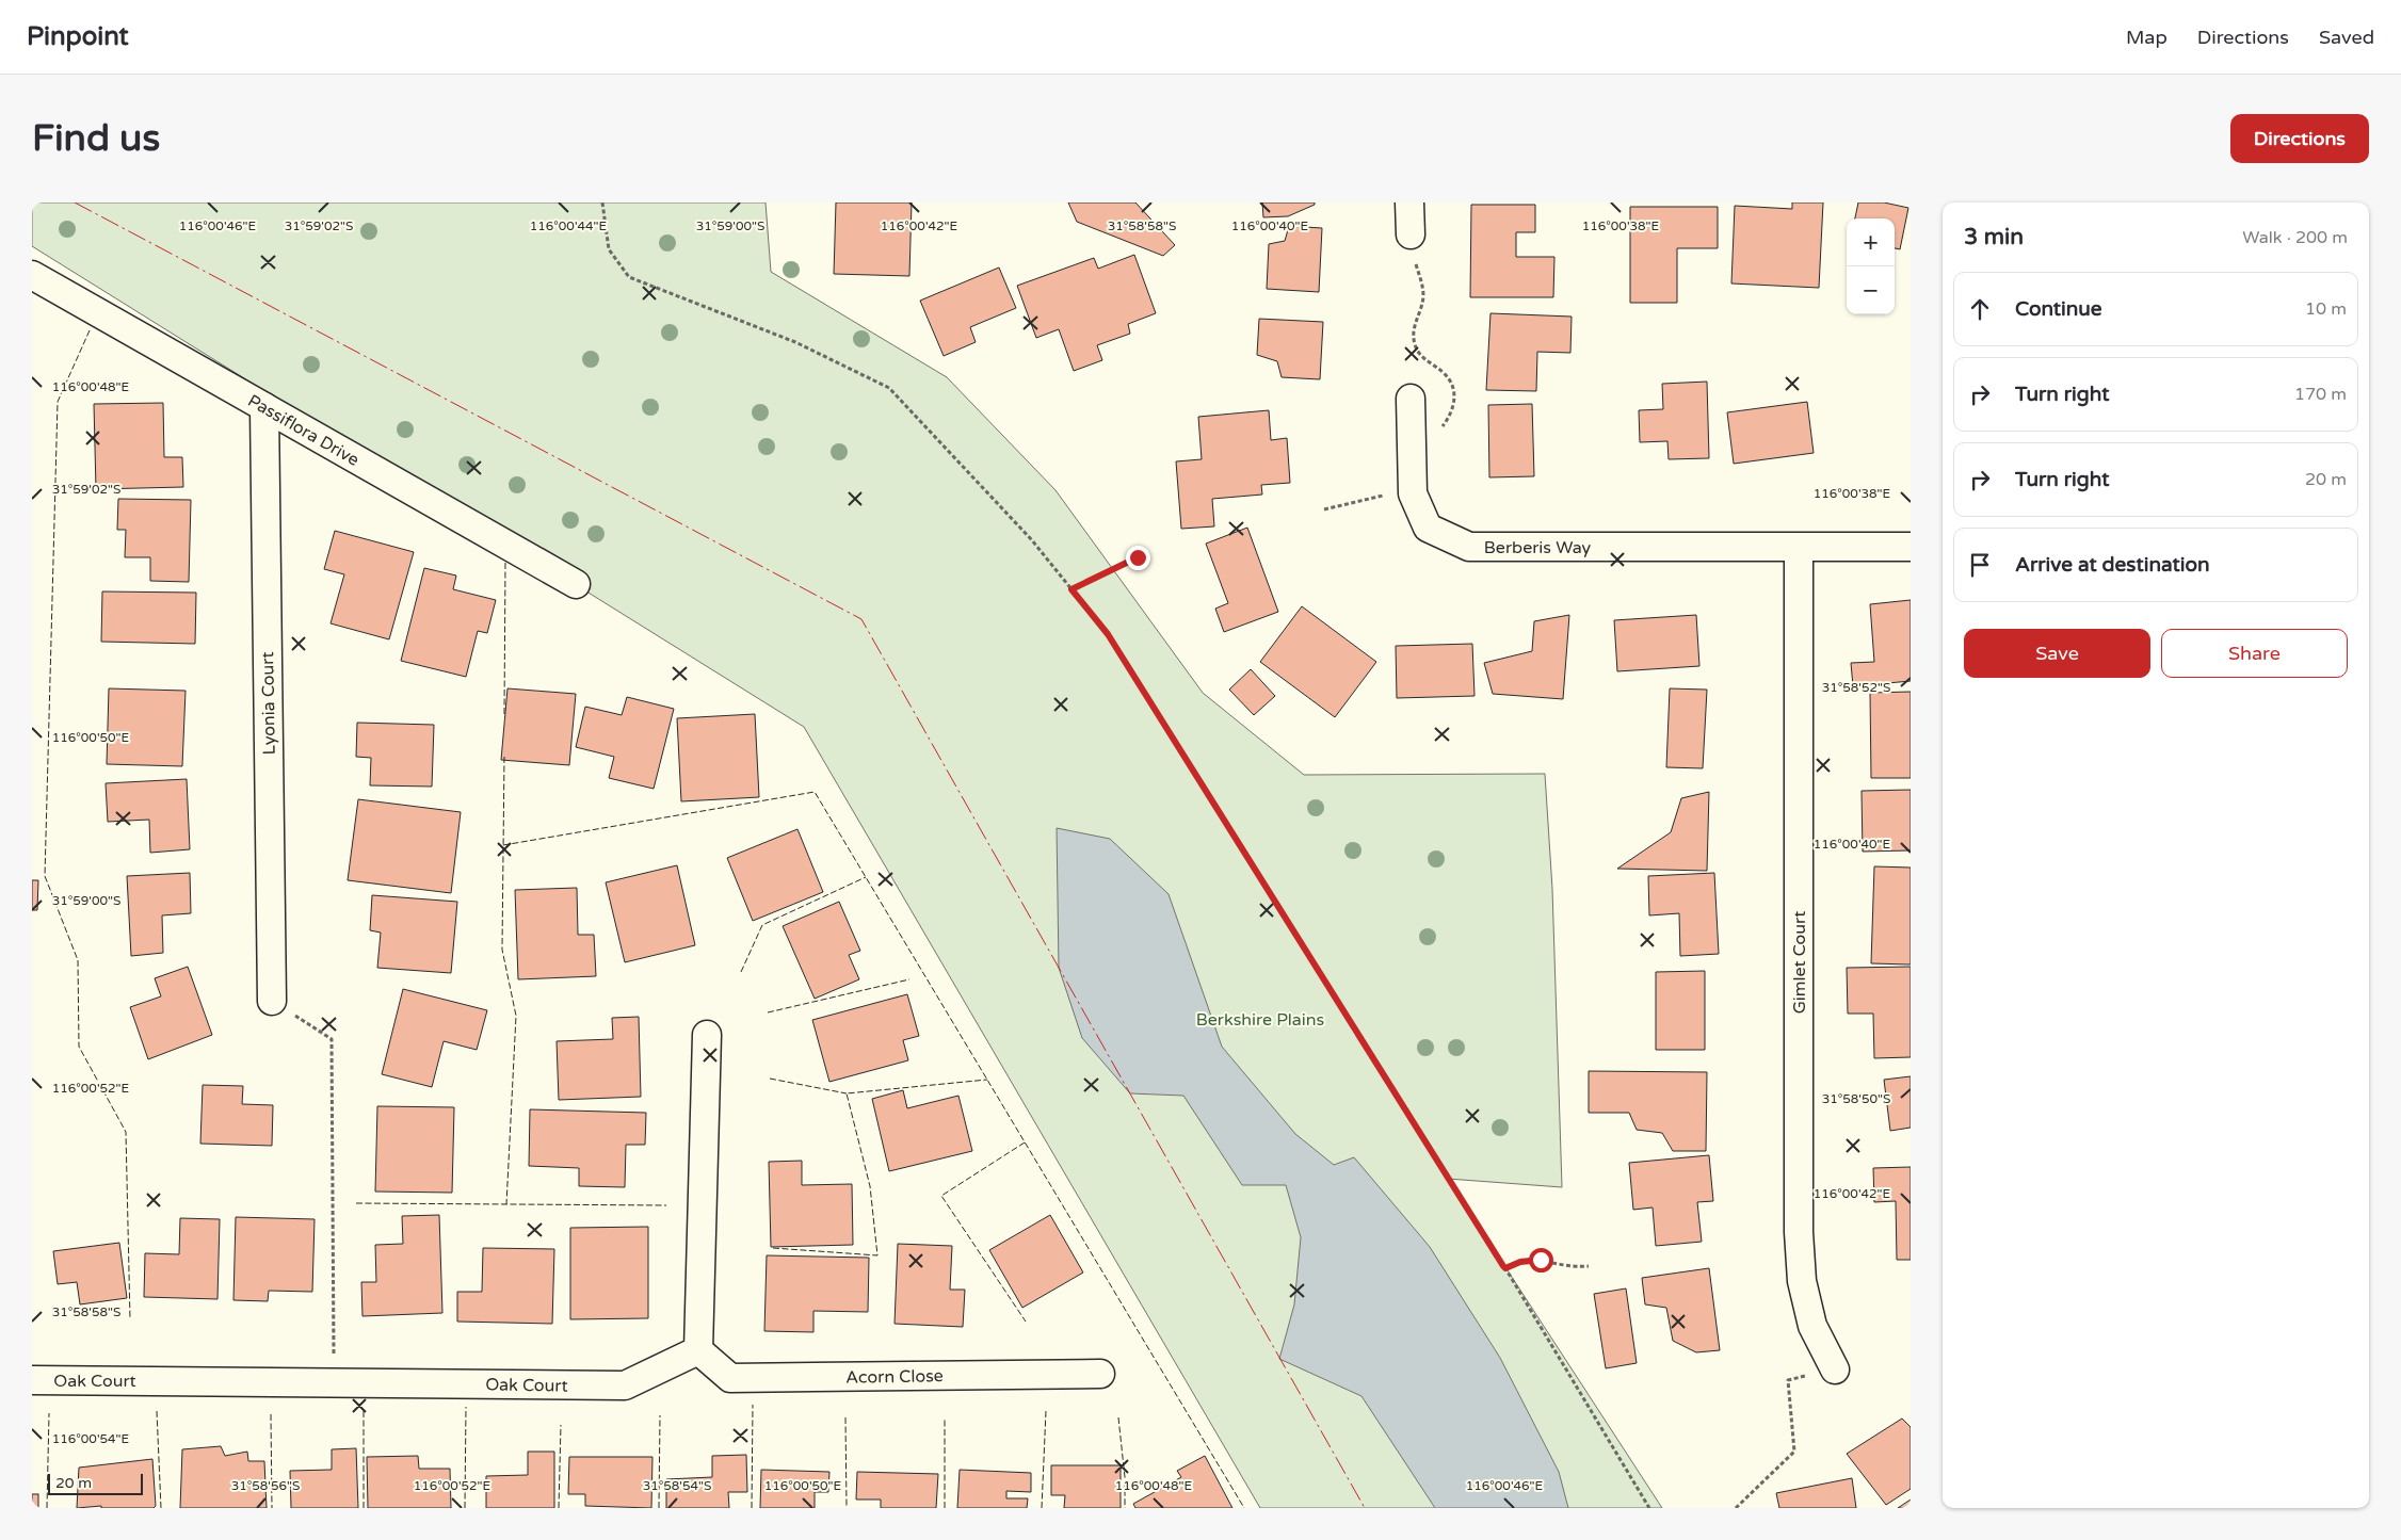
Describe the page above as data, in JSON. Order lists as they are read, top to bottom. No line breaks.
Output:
{"streets":{"street":["Passiflora Drive","Berberis Way","Lyonia Court","Gimlet Court","Acorn Close","Oak Court"]},"crossings":[["Passiflora Drive","Lyonia Court"],["Berberis Way","Gimlet Court"],["Acorn Close","Oak Court"]],"parks":["Berkshire Plains"],"scale_bar":"20 m","page":{"header":"Pinpoint","nav":["Map","Directions","Saved"],"buttons":["Directions",["Save","Share"]],"title":"Find us","heading":["3 min","Walk · 200 m"],"map_buttons":["+","−"],"list":[["Continue","10 m"],["Turn right","170 m"],["Turn right","20 m"],"Arrive at destination"],"scale":"20 m"},"coordinates":["116°00'46\"E","31°59'02\"S","116°00'44\"E","31°59'00\"S","116°00'42\"E","31°58'58\"S","116°00'40\"E","116°00'38\"E","116°00'48\"E","31°58'52\"S","116°00'50\"E","116°00'52\"E","31°58'50\"S","116°00'54\"E","31°58'56\"S","31°58'54\"S"]}
